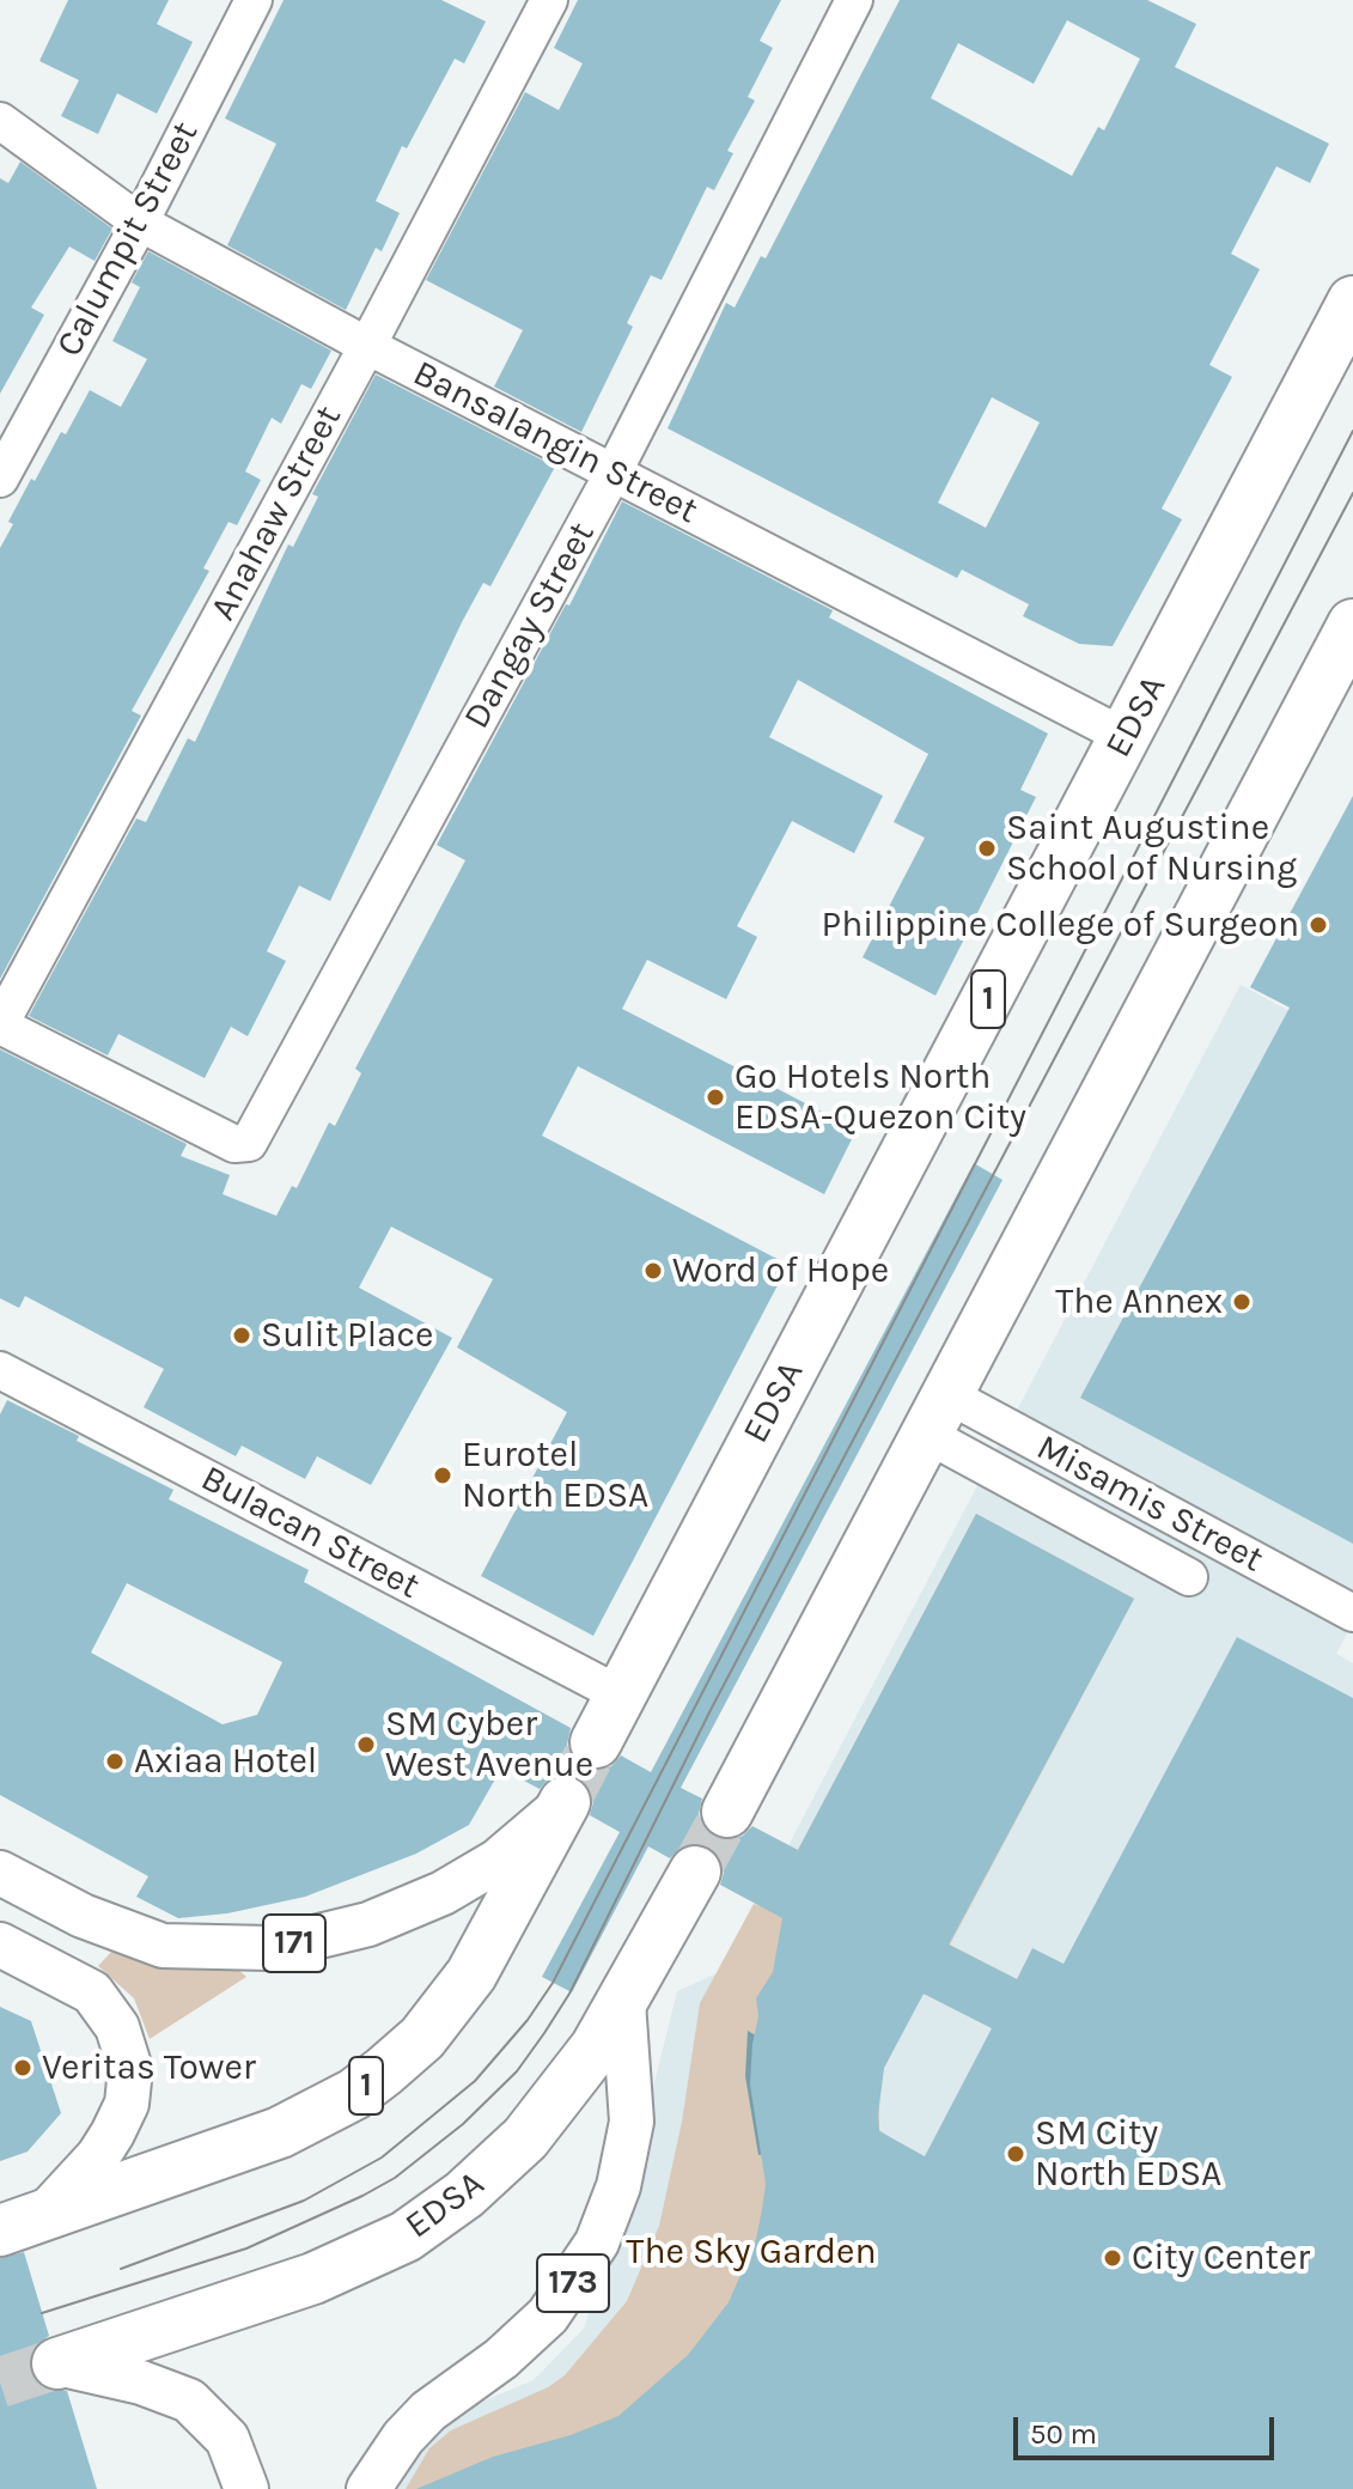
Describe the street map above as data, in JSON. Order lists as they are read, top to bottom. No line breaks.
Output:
{"streets":{"highway":["EDSA","1"],"main road":["171","173"],"street":["Calumpit Street","Bansalangin Street","Anahaw Street","Dangay Street","Misamis Street","Bulacan Street"]},"crossings":[["Calumpit Street","Bansalangin Street"],["Bansalangin Street","Anahaw Street"],["Bansalangin Street","Dangay Street"],["Bansalangin Street","EDSA"],["Anahaw Street","Dangay Street"],["EDSA","Bulacan Street"],["EDSA","173"],["1","171"]],"parks":["The Sky Garden"],"places":["Saint Augustine School of Nursing","Philippine College of Surgeon","Go Hotels North EDSA-Quezon City","Word of Hope","The Annex","Sulit Place","Eurotel North EDSA","SM Cyber West Avenue","Axiaa Hotel","Veritas Tower","SM City North EDSA","City Center"],"scale_bar":"50 m"}
